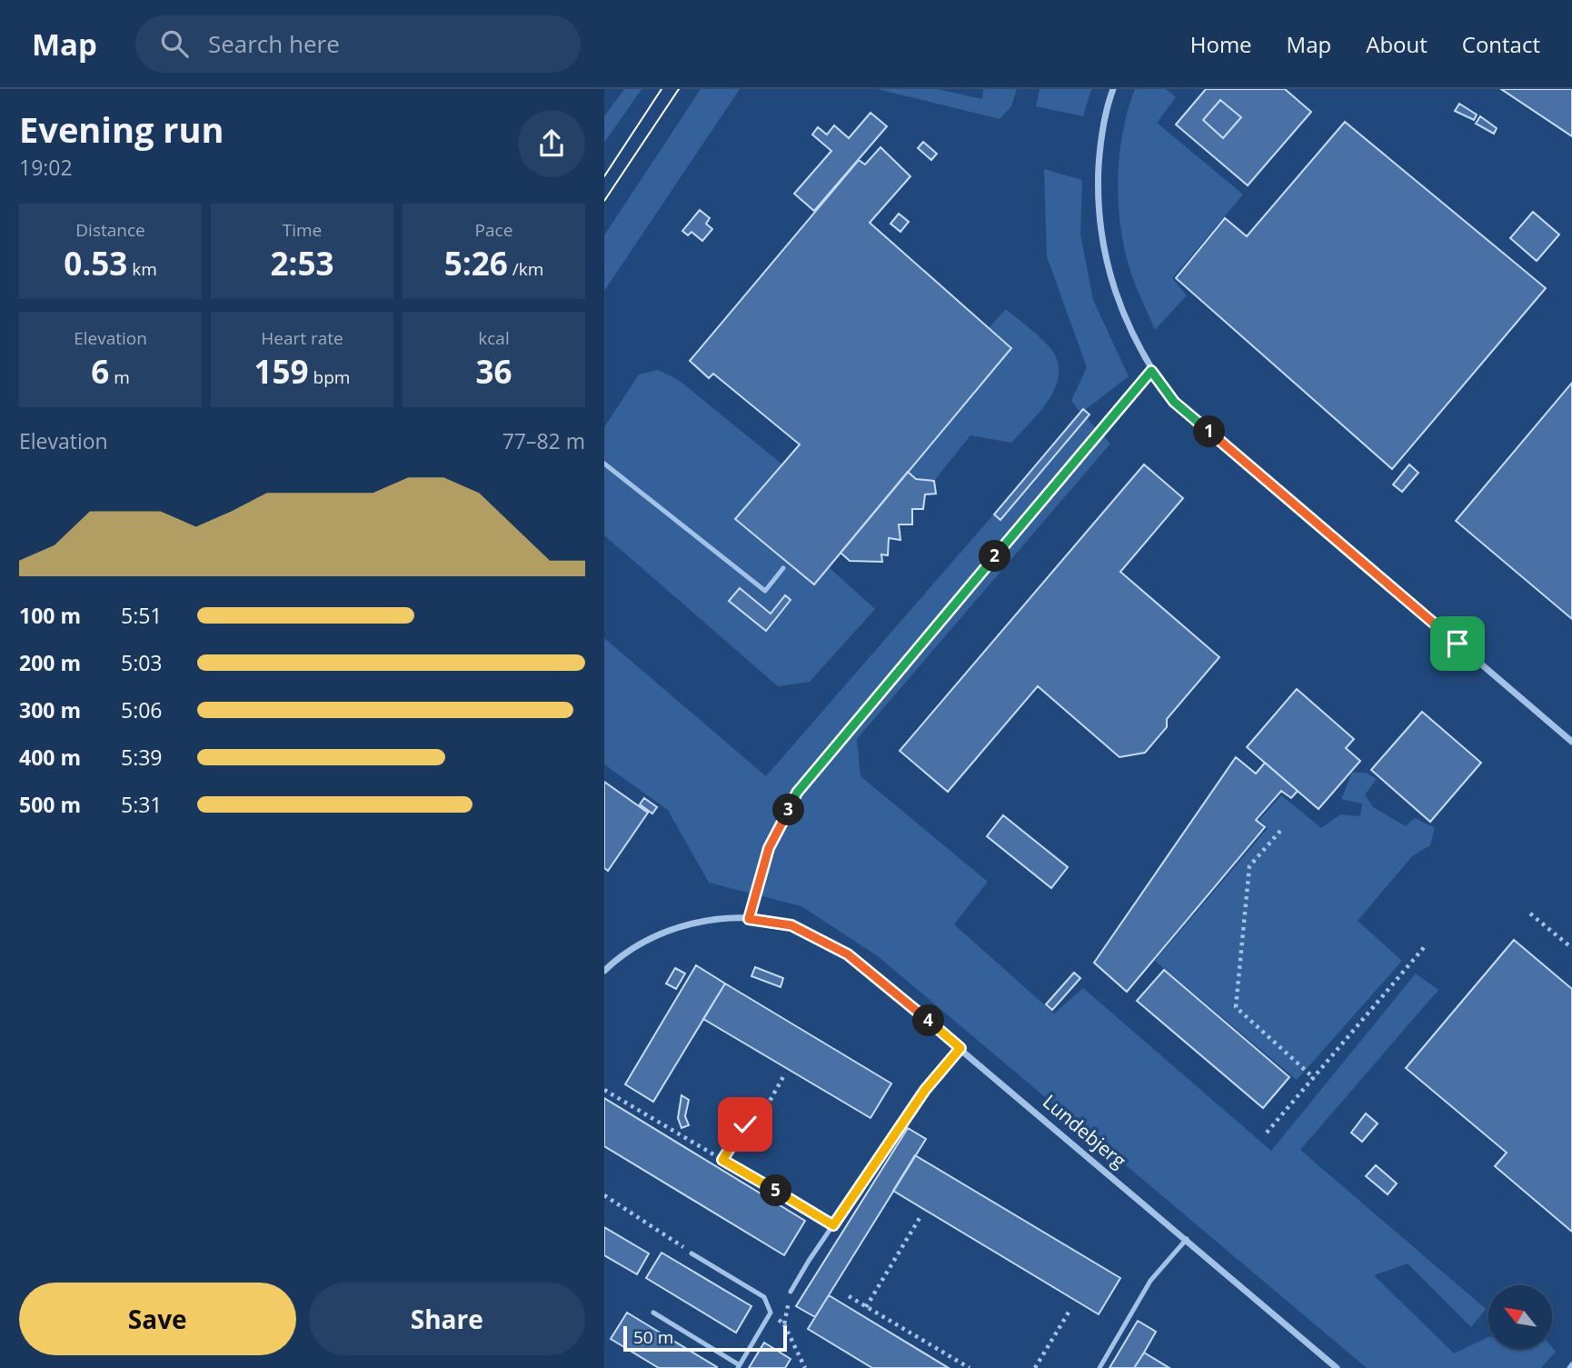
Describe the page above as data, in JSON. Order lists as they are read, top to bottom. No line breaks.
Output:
{"streets":{"street":["Lundebjerg"]},"scale_bar":"50 m","north":"top left","page":{"header":"Map","search":"Search here","nav":["Home","Map","About","Contact"],"heading":["Evening run","19:02"],"stats":[["Distance","0.53 km"],["Time","2:53"],["Pace","5:26 /km"],["Elevation","6 m"],["Heart rate","159 bpm"],["kcal","36"]],"chart":["Elevation","77–82 m"],"pins":["1","2","3","4","5"],"list":[{"name":"100 m","note":"5:51"},{"name":"200 m","note":"5:03"},{"name":"300 m","note":"5:06"},{"name":"400 m","note":"5:39"},{"name":"500 m","note":"5:31"}],"buttons":["Save","Share"],"scale":"50 m"}}
